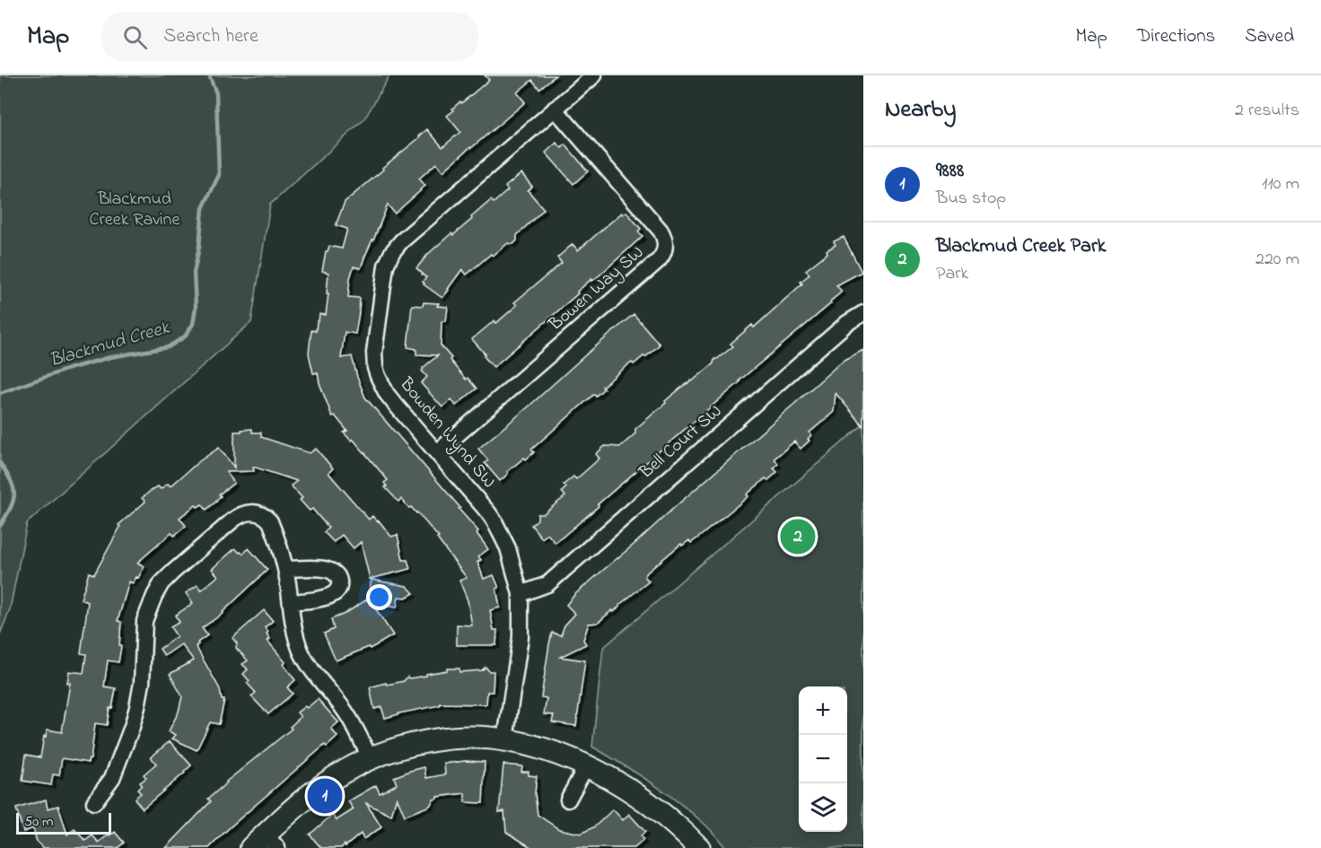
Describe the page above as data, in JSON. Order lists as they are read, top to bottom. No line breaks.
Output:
{"streets":{"street":["Bowen Way SW","Bowden Wynd SW","Bell Court SW"]},"crossings":[["Bowen Way SW","Bowden Wynd SW"],["Bowden Wynd SW","Bell Court SW"]],"water":["Blackmud Creek"],"parks":["Blackmud Creek Ravine"],"scale_bar":"50 m","page":{"header":"Map","search":"Search here","nav":["Map","Directions","Saved"],"heading":["Nearby","2 results"],"list":[{"mark":"1","name":"9888","note":"Bus stop","value":"110 m"},{"mark":"2","name":"Blackmud Creek Park","note":"Park","value":"220 m"}],"pins":["2","1"],"map_buttons":["+","−"],"scale":"50 m"}}
